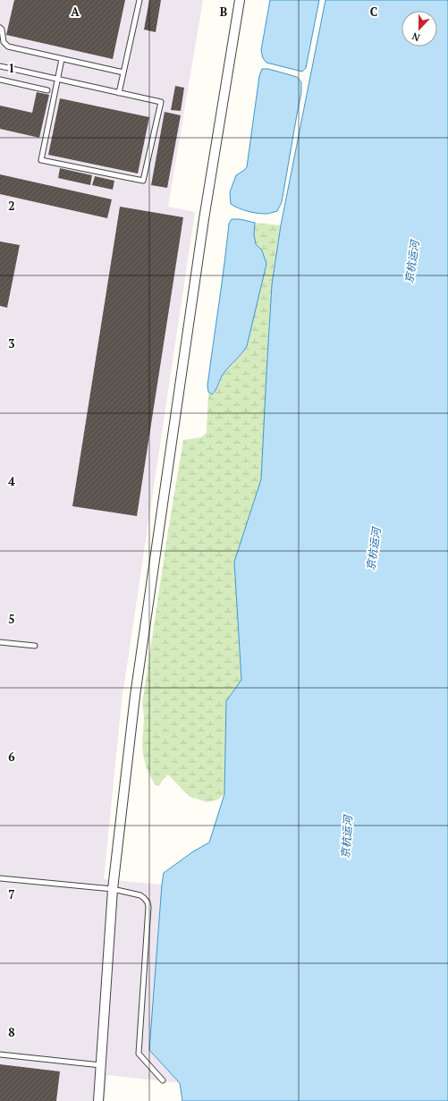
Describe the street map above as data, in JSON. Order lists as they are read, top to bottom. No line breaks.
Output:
{"water":["京杭运河"],"north":"bottom","grid":{"columns":["A","B","C"],"rows":["1","2","3","4","5","6","7","8"]}}
